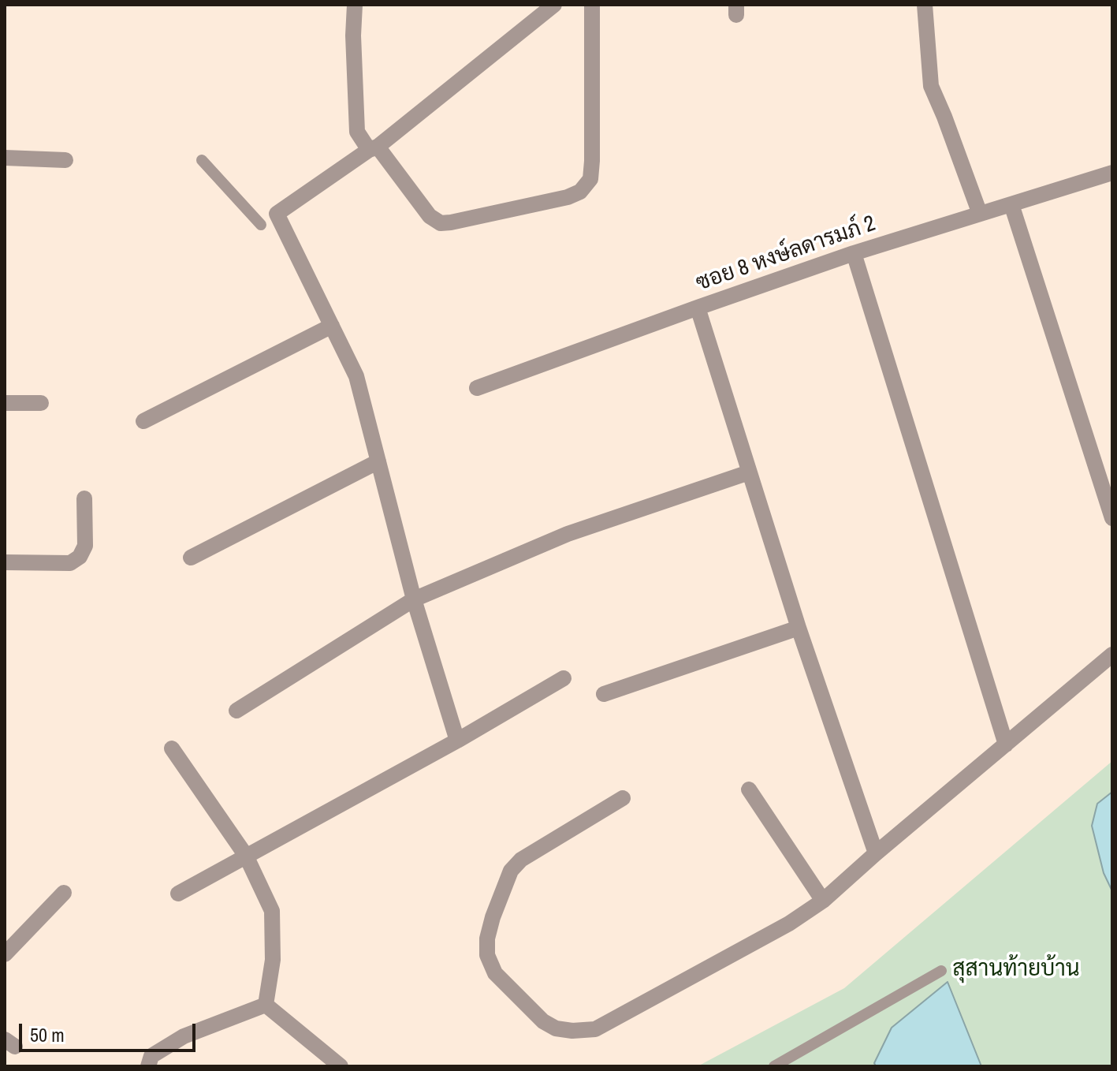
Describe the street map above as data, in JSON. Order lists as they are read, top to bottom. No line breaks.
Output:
{"streets":{"street":["ซอย 8 หงษ์ลดารมภ์ 2"]},"parks":["สุสานท้ายบ้าน"],"scale_bar":"50 m"}
